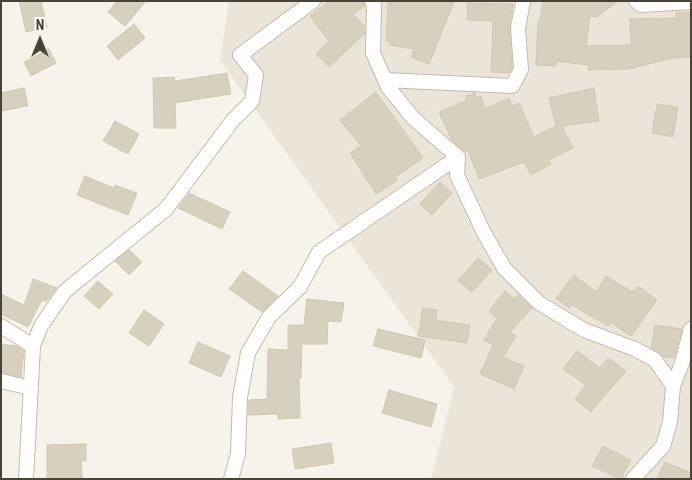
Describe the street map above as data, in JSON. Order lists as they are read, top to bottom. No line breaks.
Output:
{"north":"top"}
